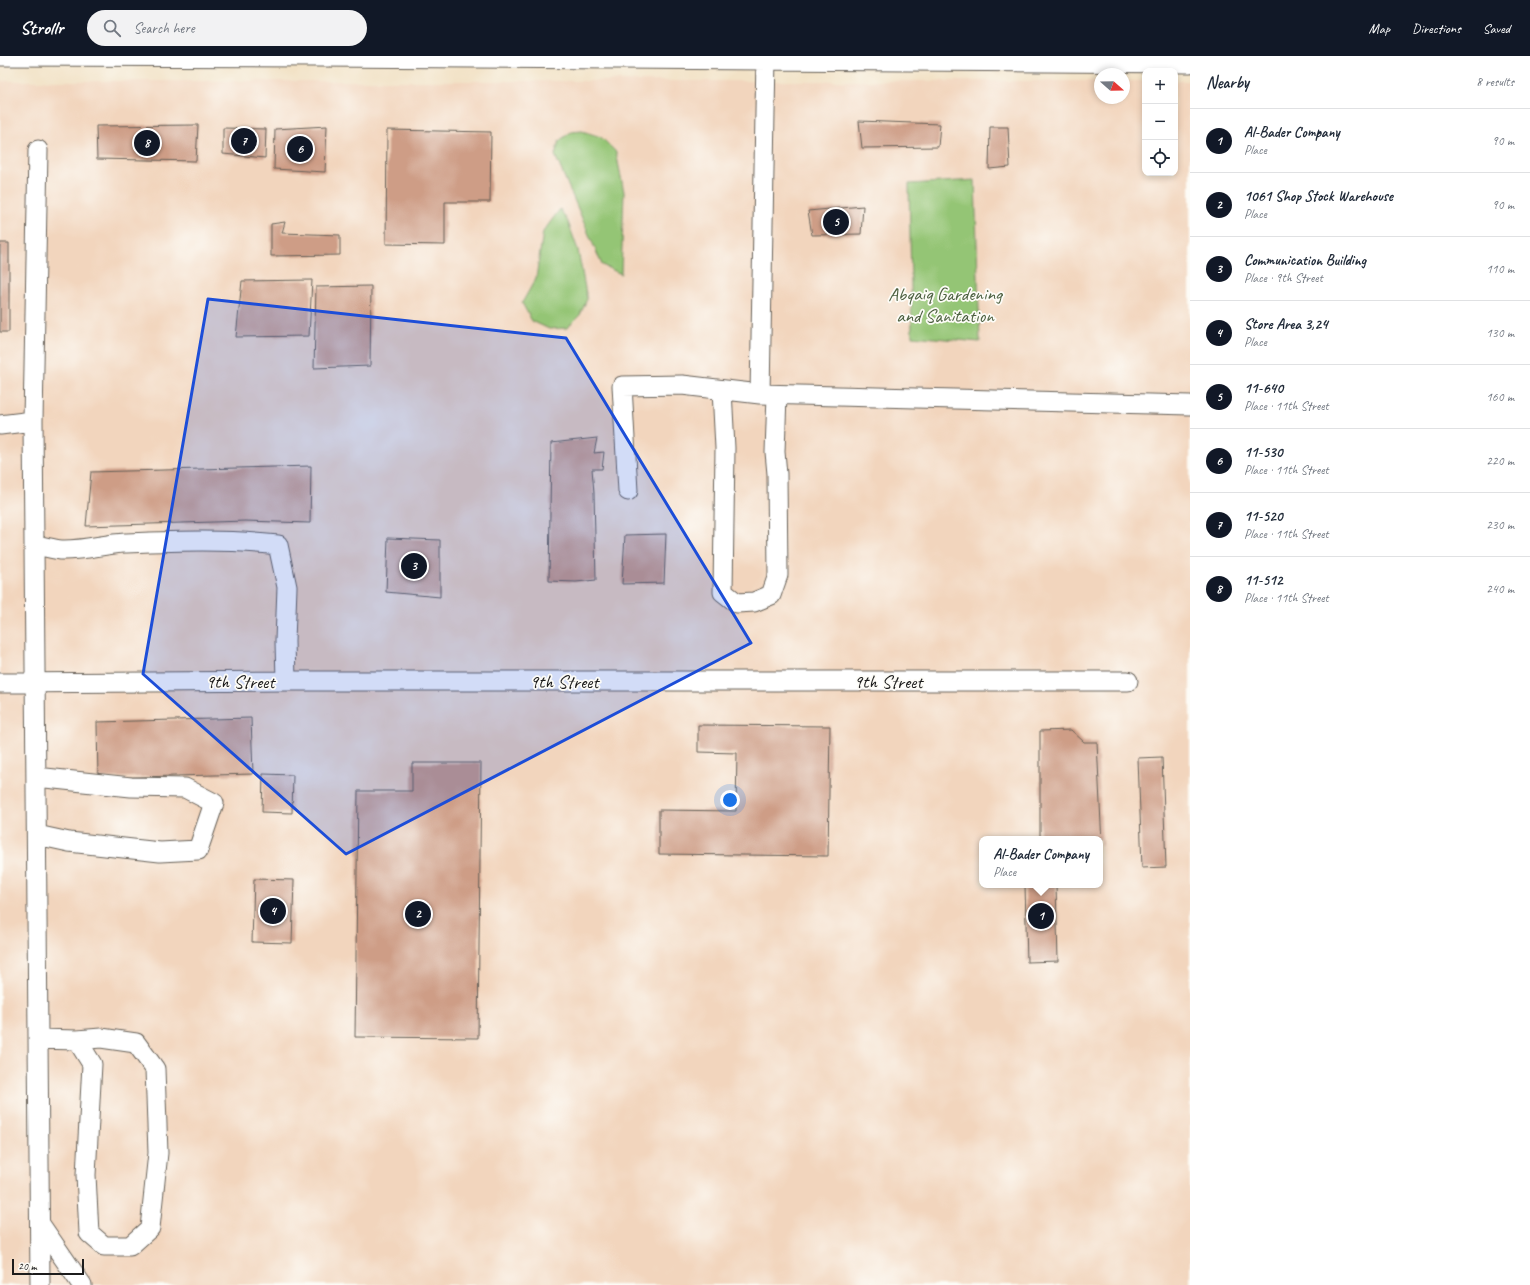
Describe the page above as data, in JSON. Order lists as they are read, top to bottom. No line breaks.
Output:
{"streets":{"street":["9th Street"]},"parks":["Abqaiq Gardening and Sanitation"],"scale_bar":"20 m","north":"right","page":{"header":"Strollr","search":"Search here","nav":["Map","Directions","Saved"],"heading":["Nearby","8 results"],"map_buttons":["+","−"],"list":[{"mark":"1","name":"Al-Bader Company","note":"Place","value":"90 m"},{"mark":"2","name":"1061 Shop Stock Warehouse","note":"Place","value":"90 m"},{"mark":"3","name":"Communication Building","note":"Place · 9th Street","value":"110 m"},{"mark":"4","name":"Store Area 3,24","note":"Place","value":"130 m"},{"mark":"5","name":"11-640","note":"Place · 11th Street","value":"160 m"},{"mark":"6","name":"11-530","note":"Place · 11th Street","value":"220 m"},{"mark":"7","name":"11-520","note":"Place · 11th Street","value":"230 m"},{"mark":"8","name":"11-512","note":"Place · 11th Street","value":"240 m"}],"pins":["7","8","6","5","3","4","2","1"],"popup":["Al-Bader Company","Place"],"scale":"20 m"}}
